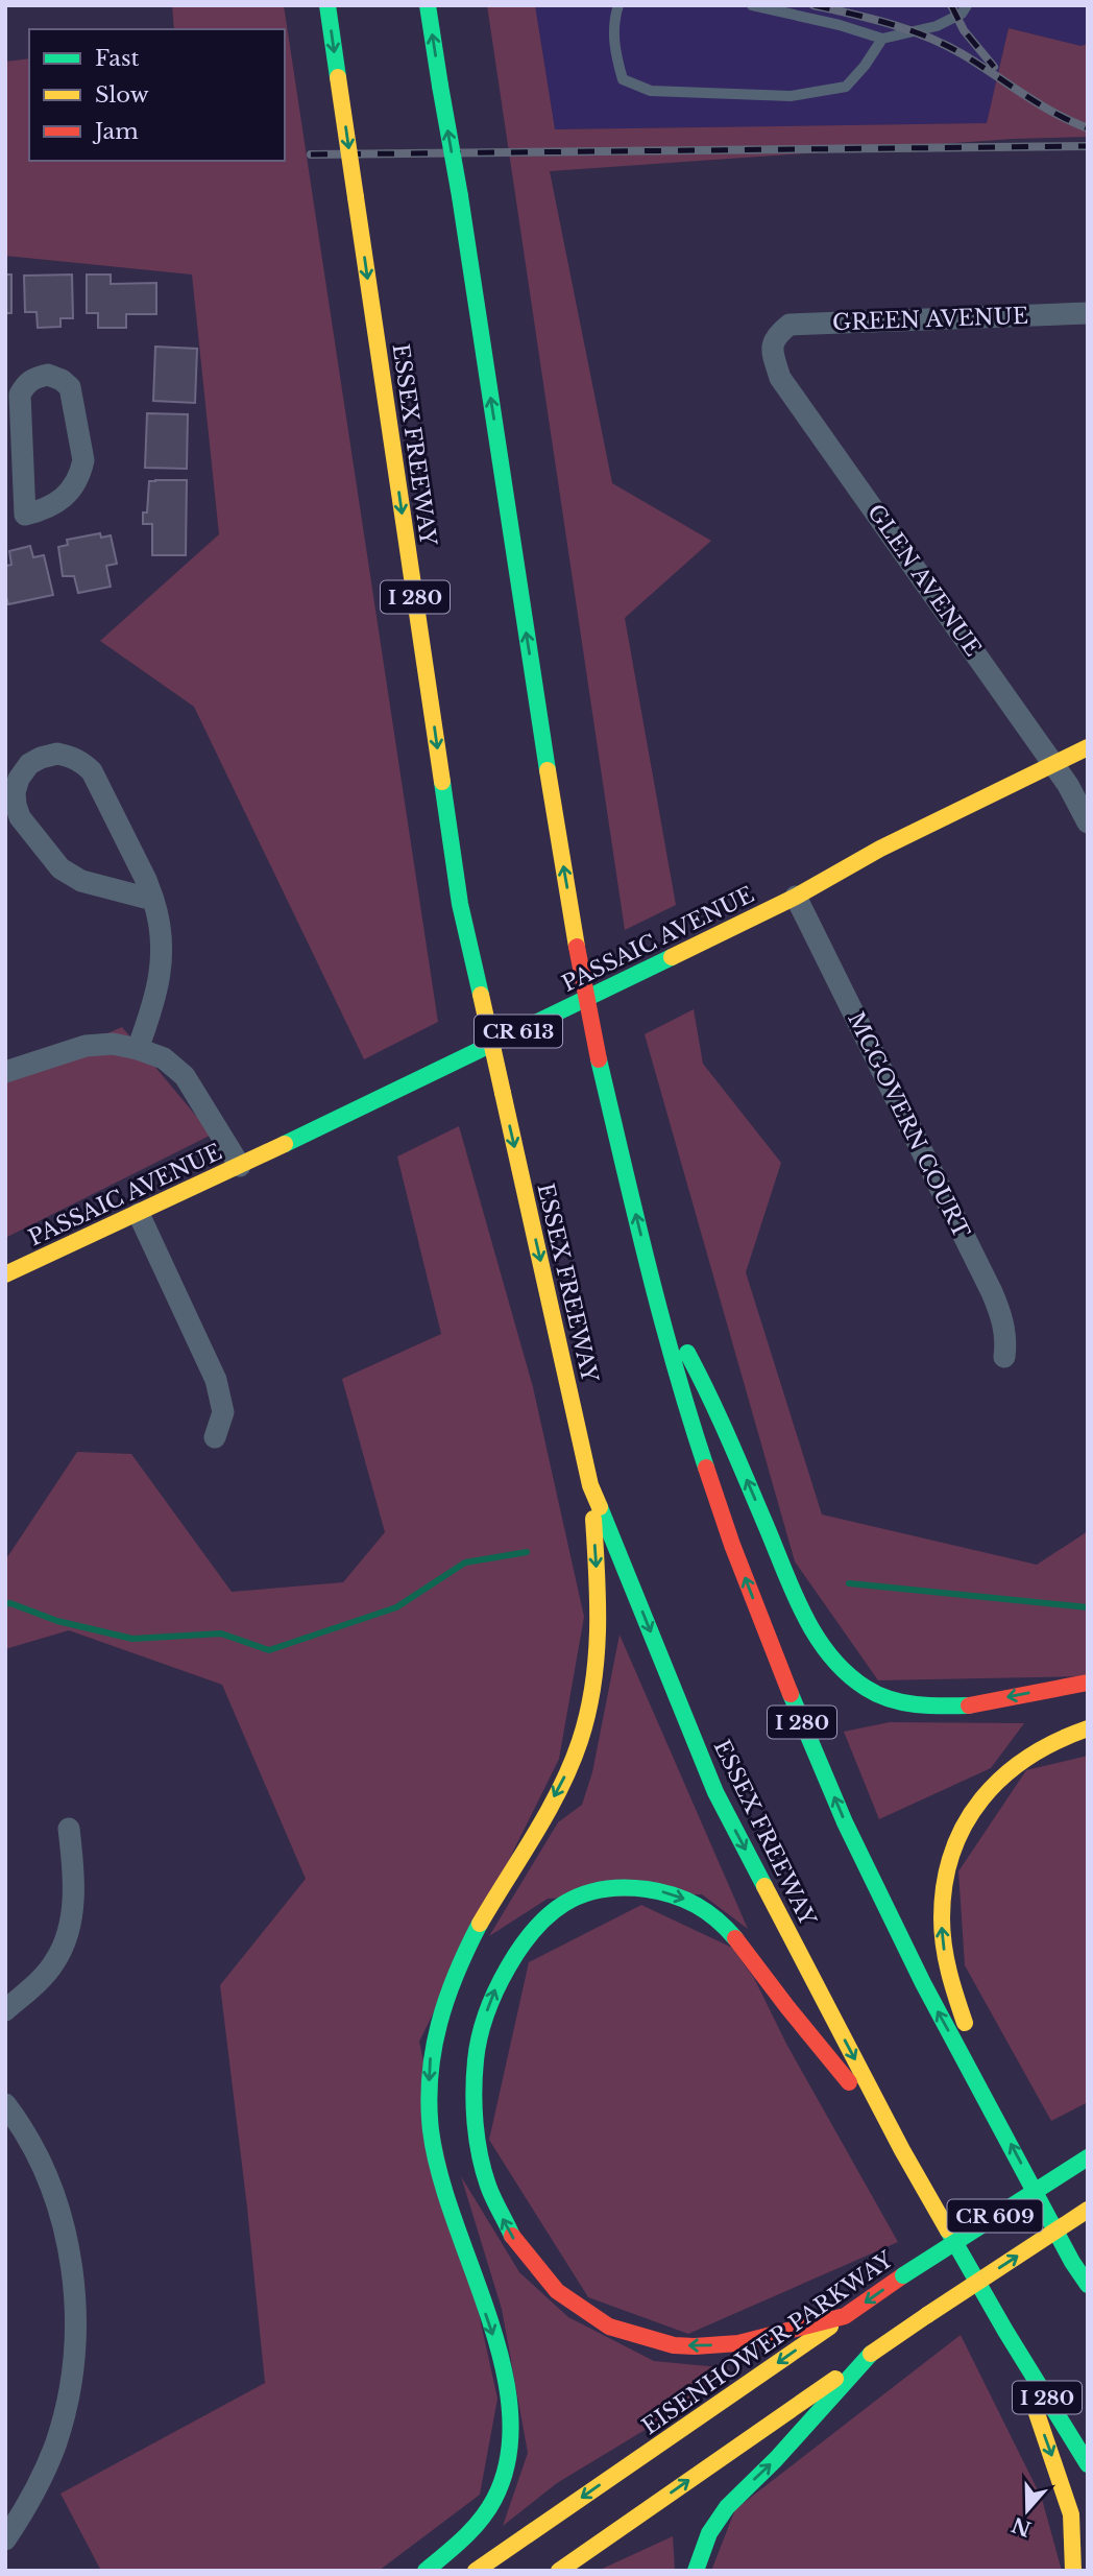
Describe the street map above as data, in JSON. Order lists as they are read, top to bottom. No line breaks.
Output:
{"streets":{"main road":["ESSEX FREEWAY","I 280","PASSAIC AVENUE","CR 613","CR 609","EISENHOWER PARKWAY"],"street":["GREEN AVENUE","GLEN AVENUE","MCGOVERN COURT"]},"crossings":[["GREEN AVENUE","GLEN AVENUE"],["GLEN AVENUE","PASSAIC AVENUE"],["PASSAIC AVENUE","MCGOVERN COURT"]],"legend":["Fast","Slow","Jam"],"north":"bottom"}
